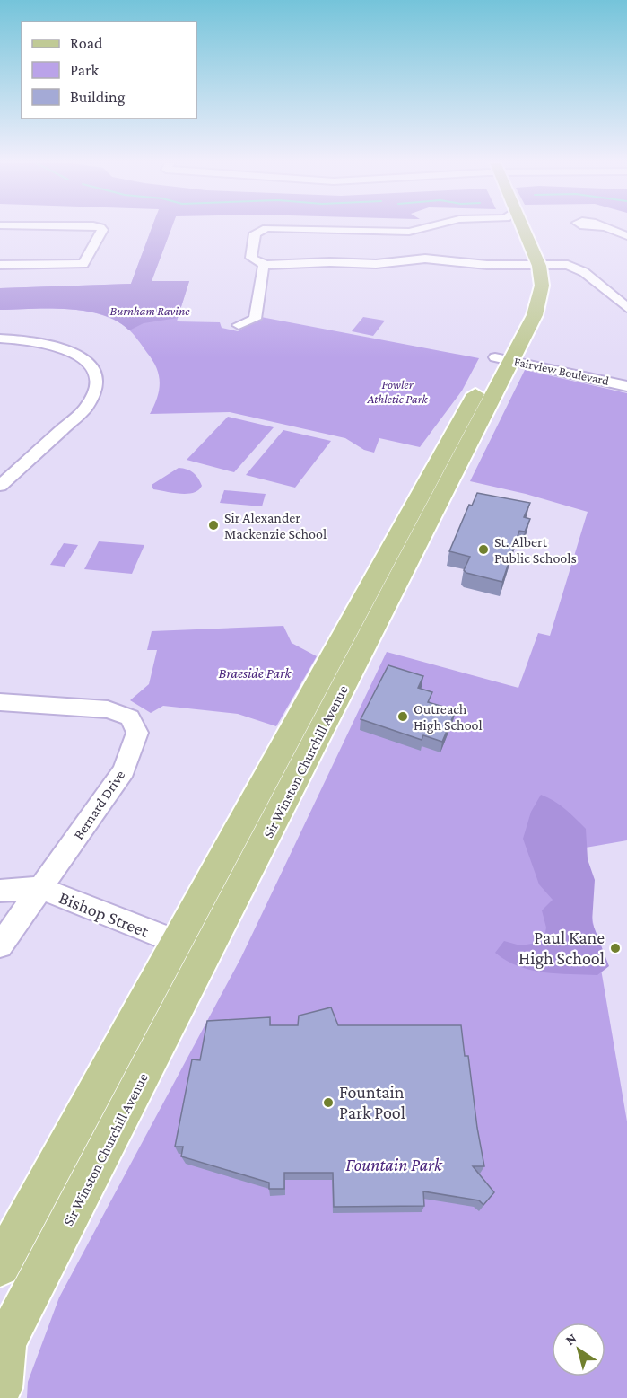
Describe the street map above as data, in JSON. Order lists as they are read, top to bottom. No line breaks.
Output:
{"streets":{"main road":["Sir Winston Churchill Avenue"],"street":["Fairview Boulevard","Bernard Drive","Bishop Street"]},"crossings":[["Fairview Boulevard","Sir Winston Churchill Avenue"],["Sir Winston Churchill Avenue","Bishop Street"],["Bernard Drive","Bishop Street"]],"parks":["Burnham Ravine","Fowler Athletic Park","Braeside Park","Fountain Park"],"places":["Sir Alexander Mackenzie School","St. Albert Public Schools","Outreach High School","Paul Kane High School","Fountain Park Pool"],"legend":["Road","Park","Building"],"north":"top left"}
